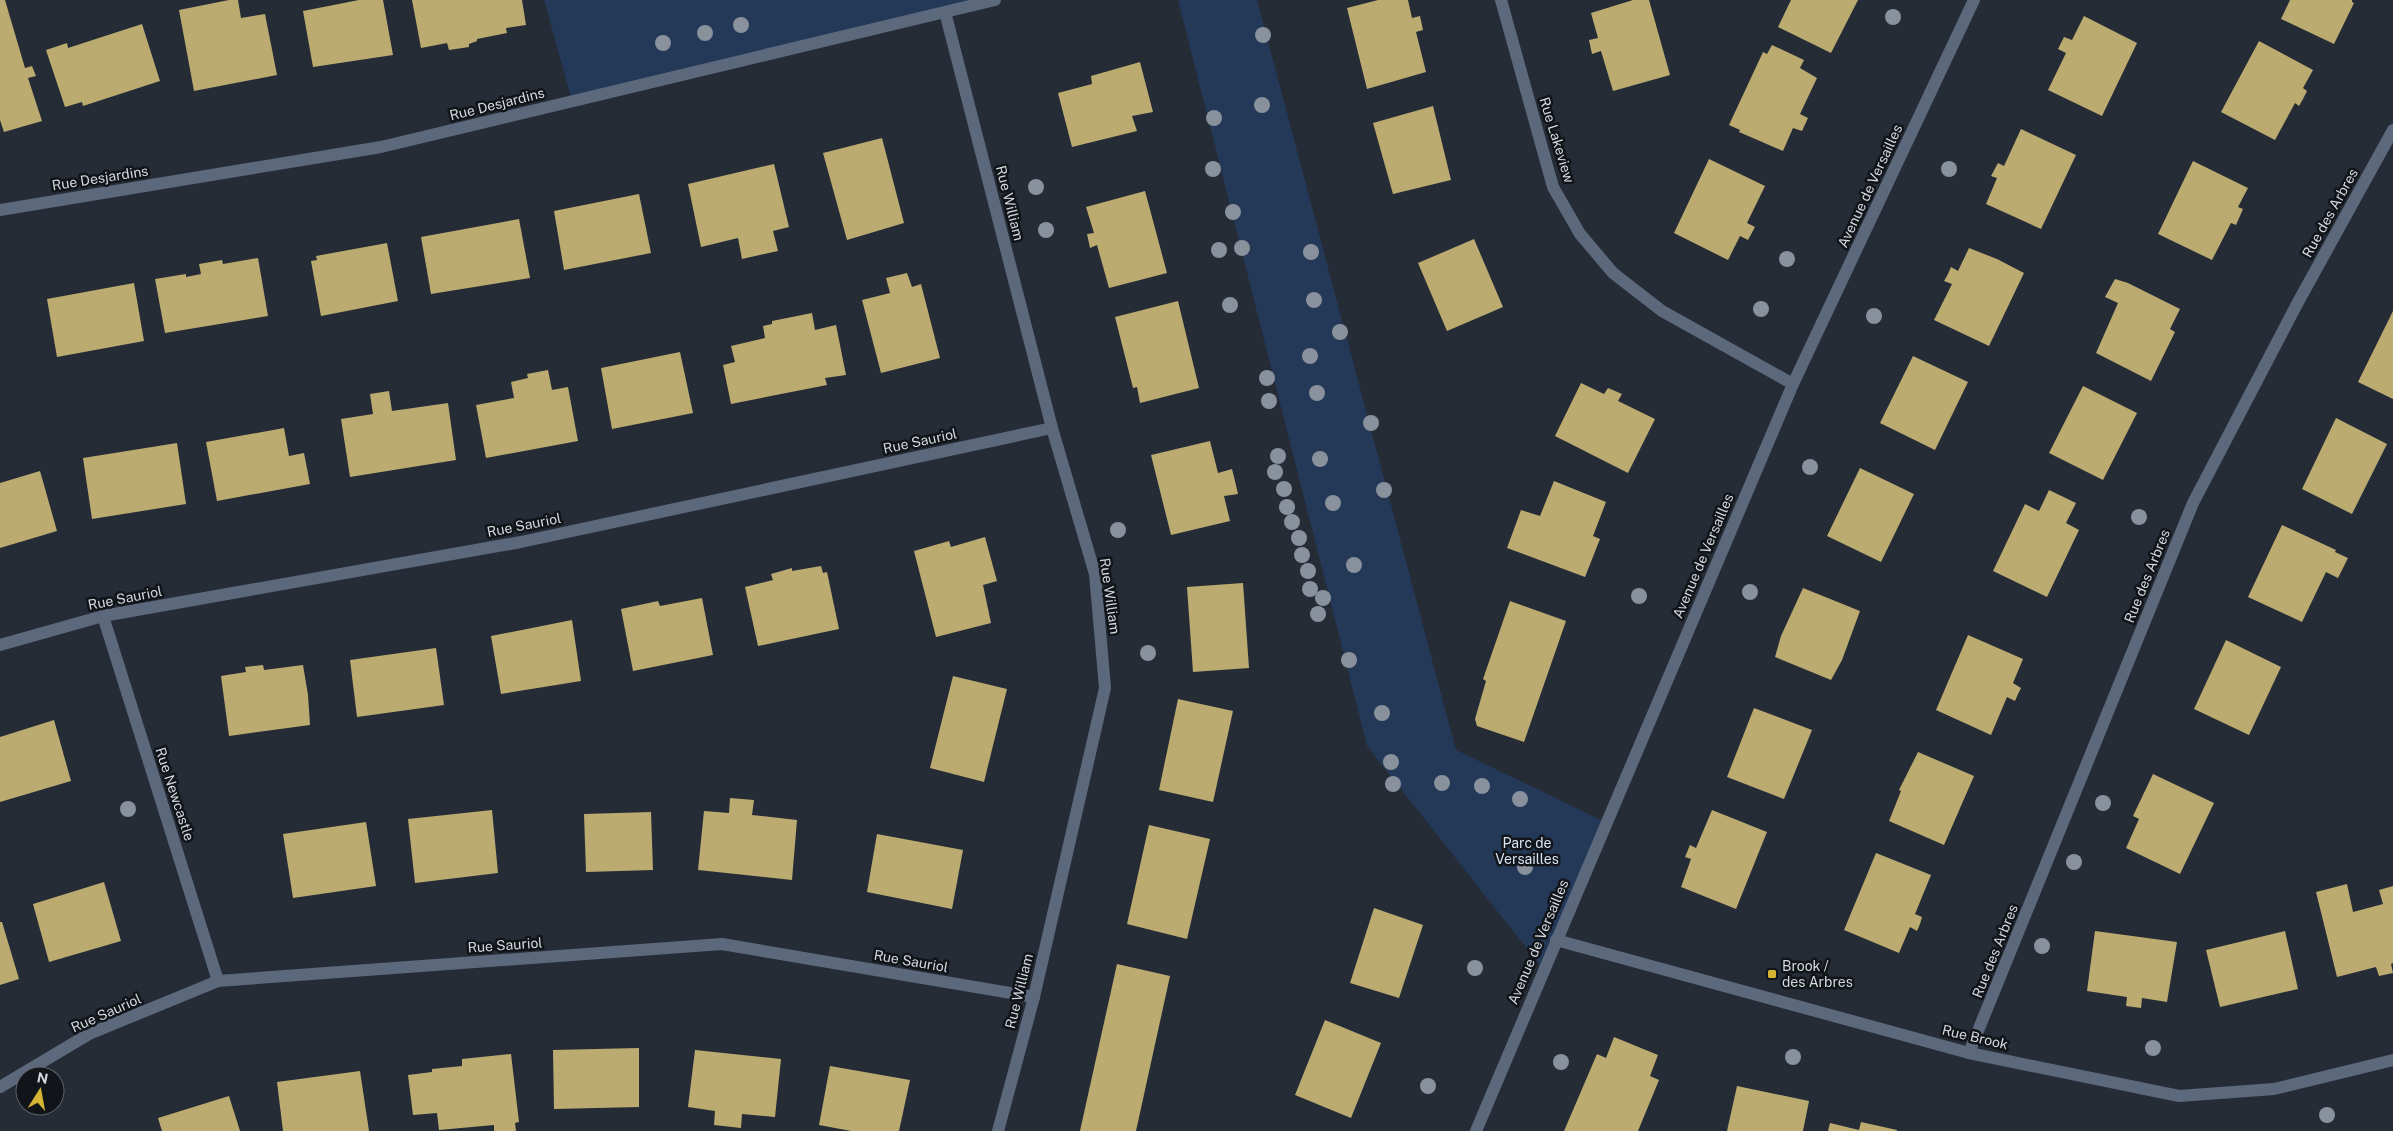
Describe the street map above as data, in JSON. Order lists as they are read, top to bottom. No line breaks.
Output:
{"streets":{"street":["Rue Desjardins","Rue Lakeview","Avenue de Versailles","Rue William","Rue des Arbres","Rue Sauriol","Rue Newcastle","Rue Brook"]},"crossings":[["Rue Desjardins","Rue William"],["Rue Lakeview","Avenue de Versailles"],["Avenue de Versailles","Rue Brook"],["Rue William","Rue Sauriol"],["Rue des Arbres","Rue Brook"],["Rue Sauriol","Rue Newcastle"]],"parks":["Parc de Versailles"],"places":{"transit":["Brook / des Arbres"]},"north":"top"}
